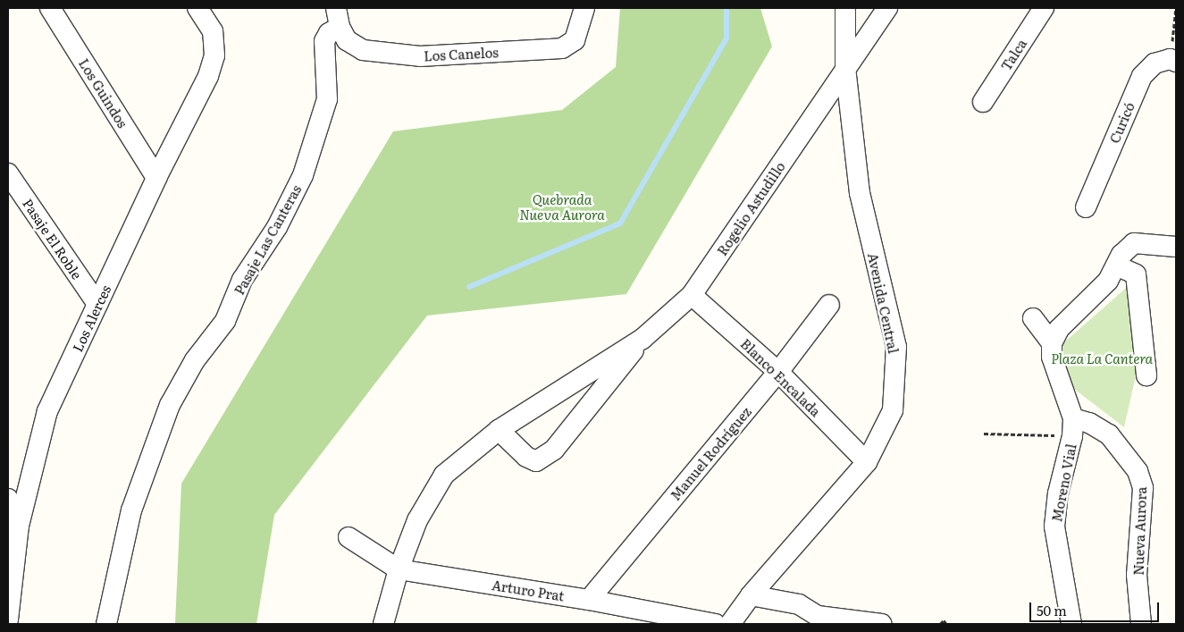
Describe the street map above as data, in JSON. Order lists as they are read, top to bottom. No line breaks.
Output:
{"streets":{"street":["Los Canelos","Talca","Los Guindos","Curicó","Rogelio Astudillo","Pasaje El Roble","Pasaje Las Canteras","Avenida Central","Los Alerces","Blanco Encalada","Manuel Rodríguez","Moreno Vial","Nueva Aurora","Arturo Prat"]},"crossings":[["Los Canelos","Pasaje Las Canteras"],["Los Guindos","Los Alerces"],["Rogelio Astudillo","Avenida Central"],["Rogelio Astudillo","Blanco Encalada"],["Rogelio Astudillo","Arturo Prat"],["Pasaje El Roble","Los Alerces"],["Avenida Central","Blanco Encalada"],["Blanco Encalada","Manuel Rodríguez"],["Manuel Rodríguez","Arturo Prat"],["Moreno Vial","Nueva Aurora"]],"parks":["Quebrada Nueva Aurora","Plaza La Cantera"],"scale_bar":"50 m"}
